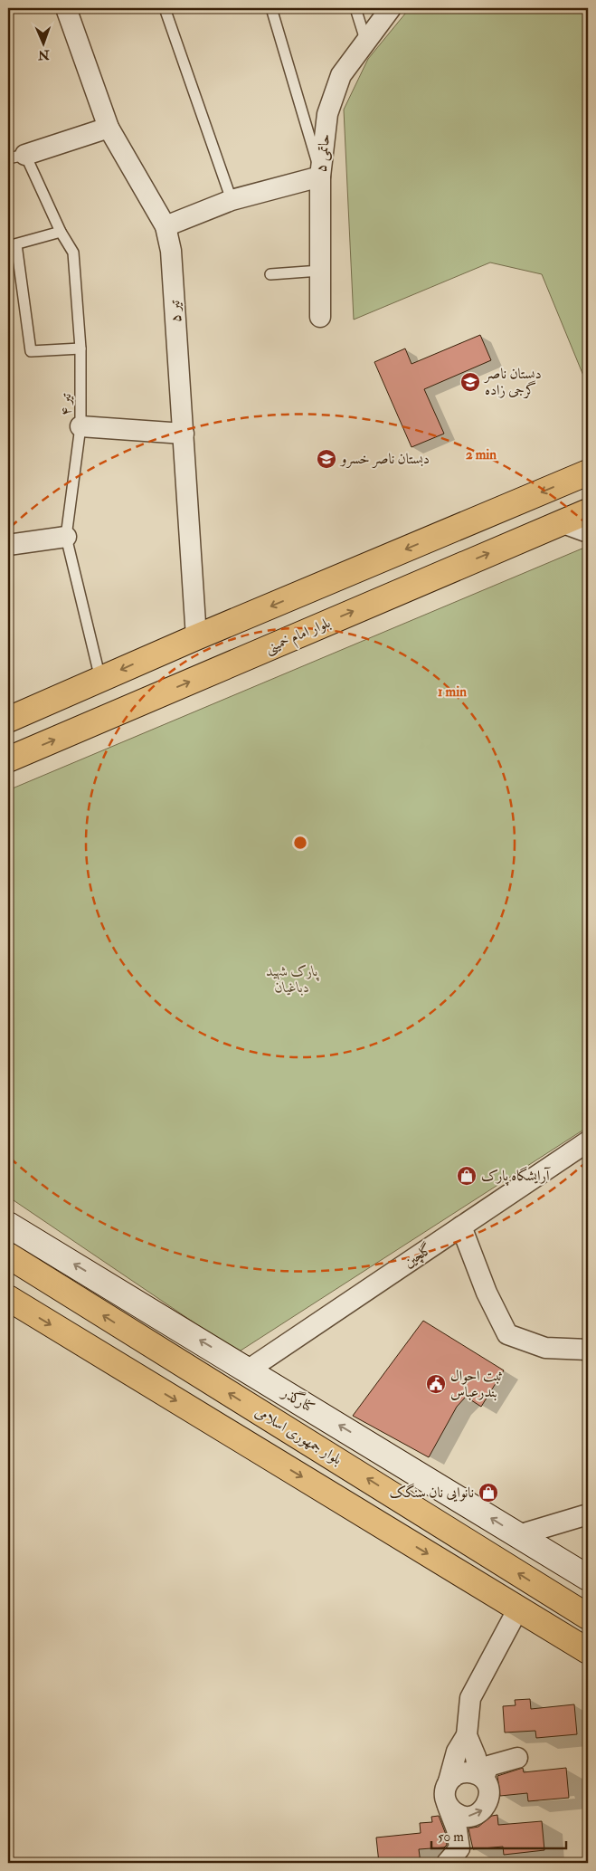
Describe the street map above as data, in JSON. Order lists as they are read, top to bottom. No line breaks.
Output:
{"streets":{"main road":["بلوار امام خمینی","کنارگذر","بلوار جمهوری اسلامی"],"street":["حاتمی ۵","تیر ۵","گلچین"],"lane":["تیر ۴"]},"crossings":[["گلچین","کنارگذر"]],"parks":["پارک شهید دباغیان"],"places":{"school or university":["دبستان ناصر گرجی زاده","دبستان ناصر خسرو"],"shop":["آرایشگاه پارک","نانوایی نان سنگک"],"public building":["ثبت احوال بندرعباس"]},"scale_bar":"50 m","north":"bottom","rings":["2 min","1 min"]}
